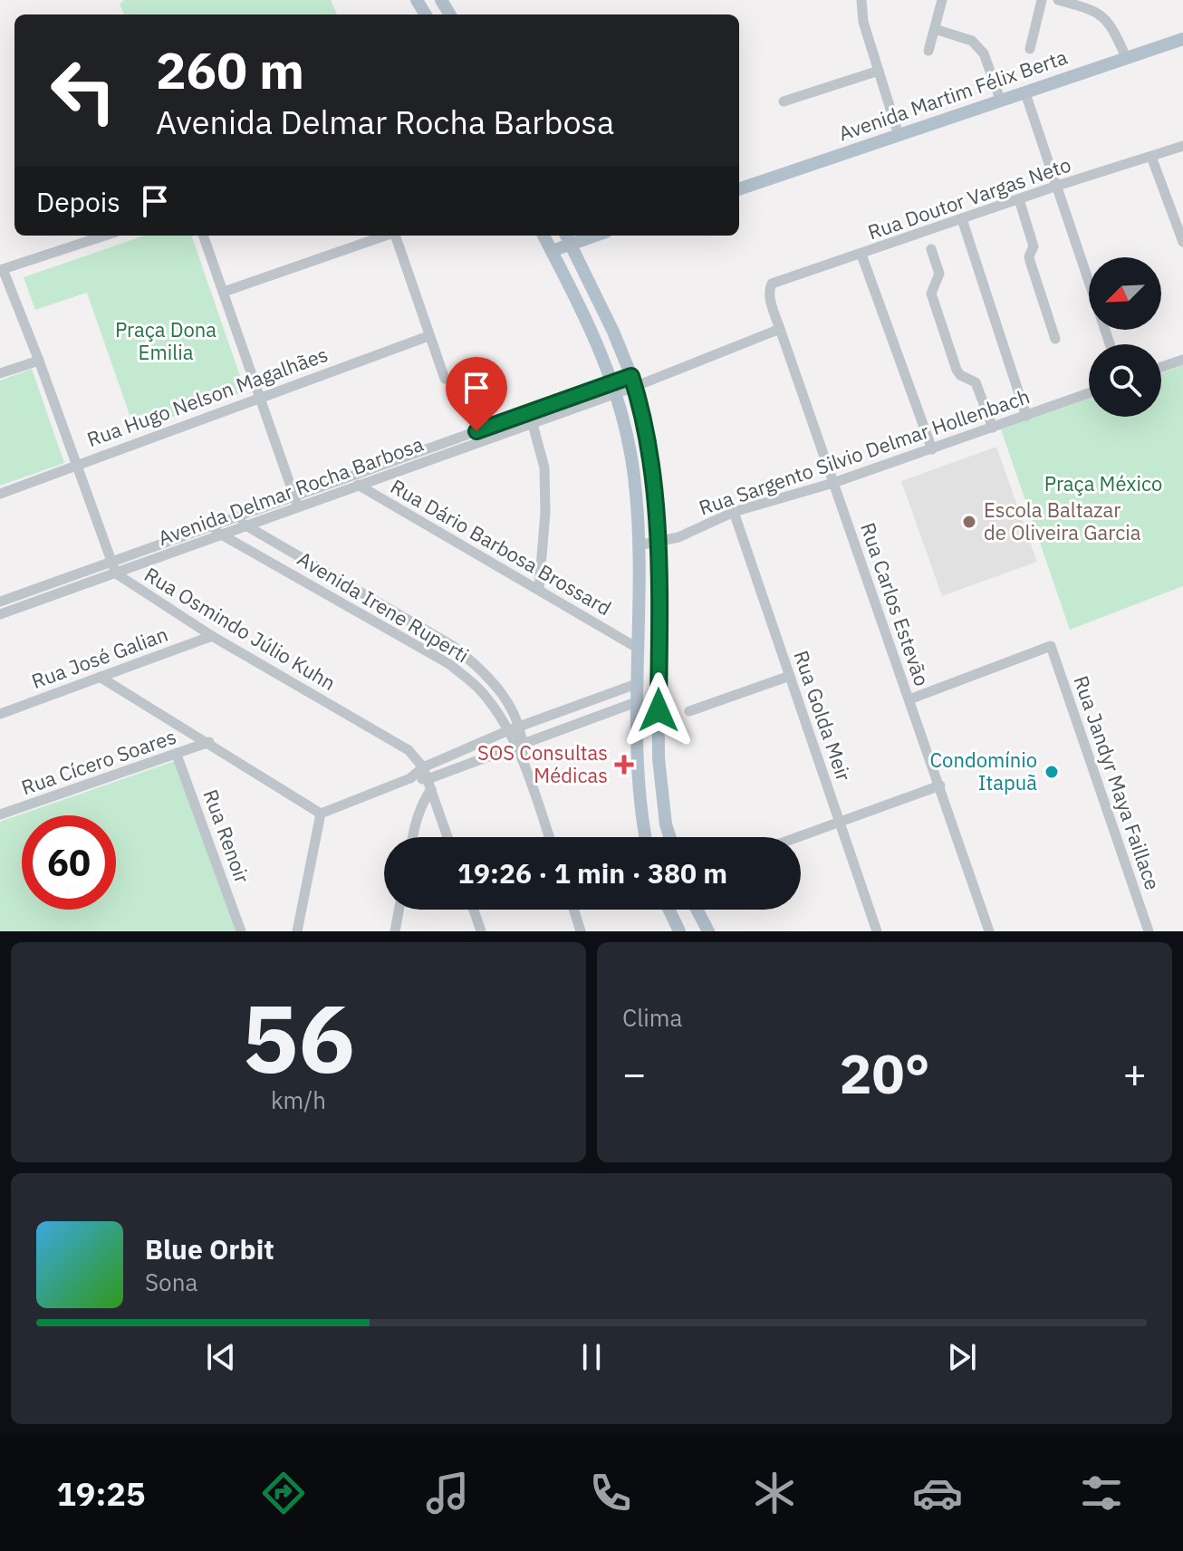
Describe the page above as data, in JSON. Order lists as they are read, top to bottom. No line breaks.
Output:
{"streets":{"main road":["Avenida Martim Félix Berta"],"street":["Rua Doutor Vargas Neto","Rua Hugo Nelson Magalhães","Rua Sargento Silvio Delmar Hollenbach","Avenida Delmar Rocha Barbosa","Rua Dário Barbosa Brossard","Rua Carlos Estevão","Avenida Irene Ruperti","Rua Osmindo Júlio Kuhn","Rua José Galian","Rua Golda Meir","Rua Cícero Soares","Rua Jandyr Maya Faillace","Rua Renoir"]},"crossings":[["Rua Doutor Vargas Neto","Rua Carlos Estevão"],["Rua Sargento Silvio Delmar Hollenbach","Rua Carlos Estevão"],["Rua Sargento Silvio Delmar Hollenbach","Rua Golda Meir"],["Avenida Delmar Rocha Barbosa","Rua Dário Barbosa Brossard"],["Avenida Delmar Rocha Barbosa","Rua Carlos Estevão"],["Avenida Delmar Rocha Barbosa","Avenida Irene Ruperti"],["Avenida Delmar Rocha Barbosa","Rua Osmindo Júlio Kuhn"],["Rua Carlos Estevão","Rua Jandyr Maya Faillace"],["Rua Osmindo Júlio Kuhn","Rua José Galian"],["Rua Cícero Soares","Rua Renoir"]],"parks":["Praça Dona Emilia","Praça México"],"places":{"other":["Escola Baltazar de Oliveira Garcia","Condomínio Itapuã"],"health":["SOS Consultas Médicas"]},"north":"bottom left","page":{"turn":["260 m","Avenida Delmar Rocha Barbosa"],"then":"Depois","limit":"60","trip":"19:26 · 1 min · 380 m","tile":[["56","km/h"],"Clima"],"heat":["−","20°","+"],"song":["Blue Orbit","Sona"],"tabs":"19:25"}}
